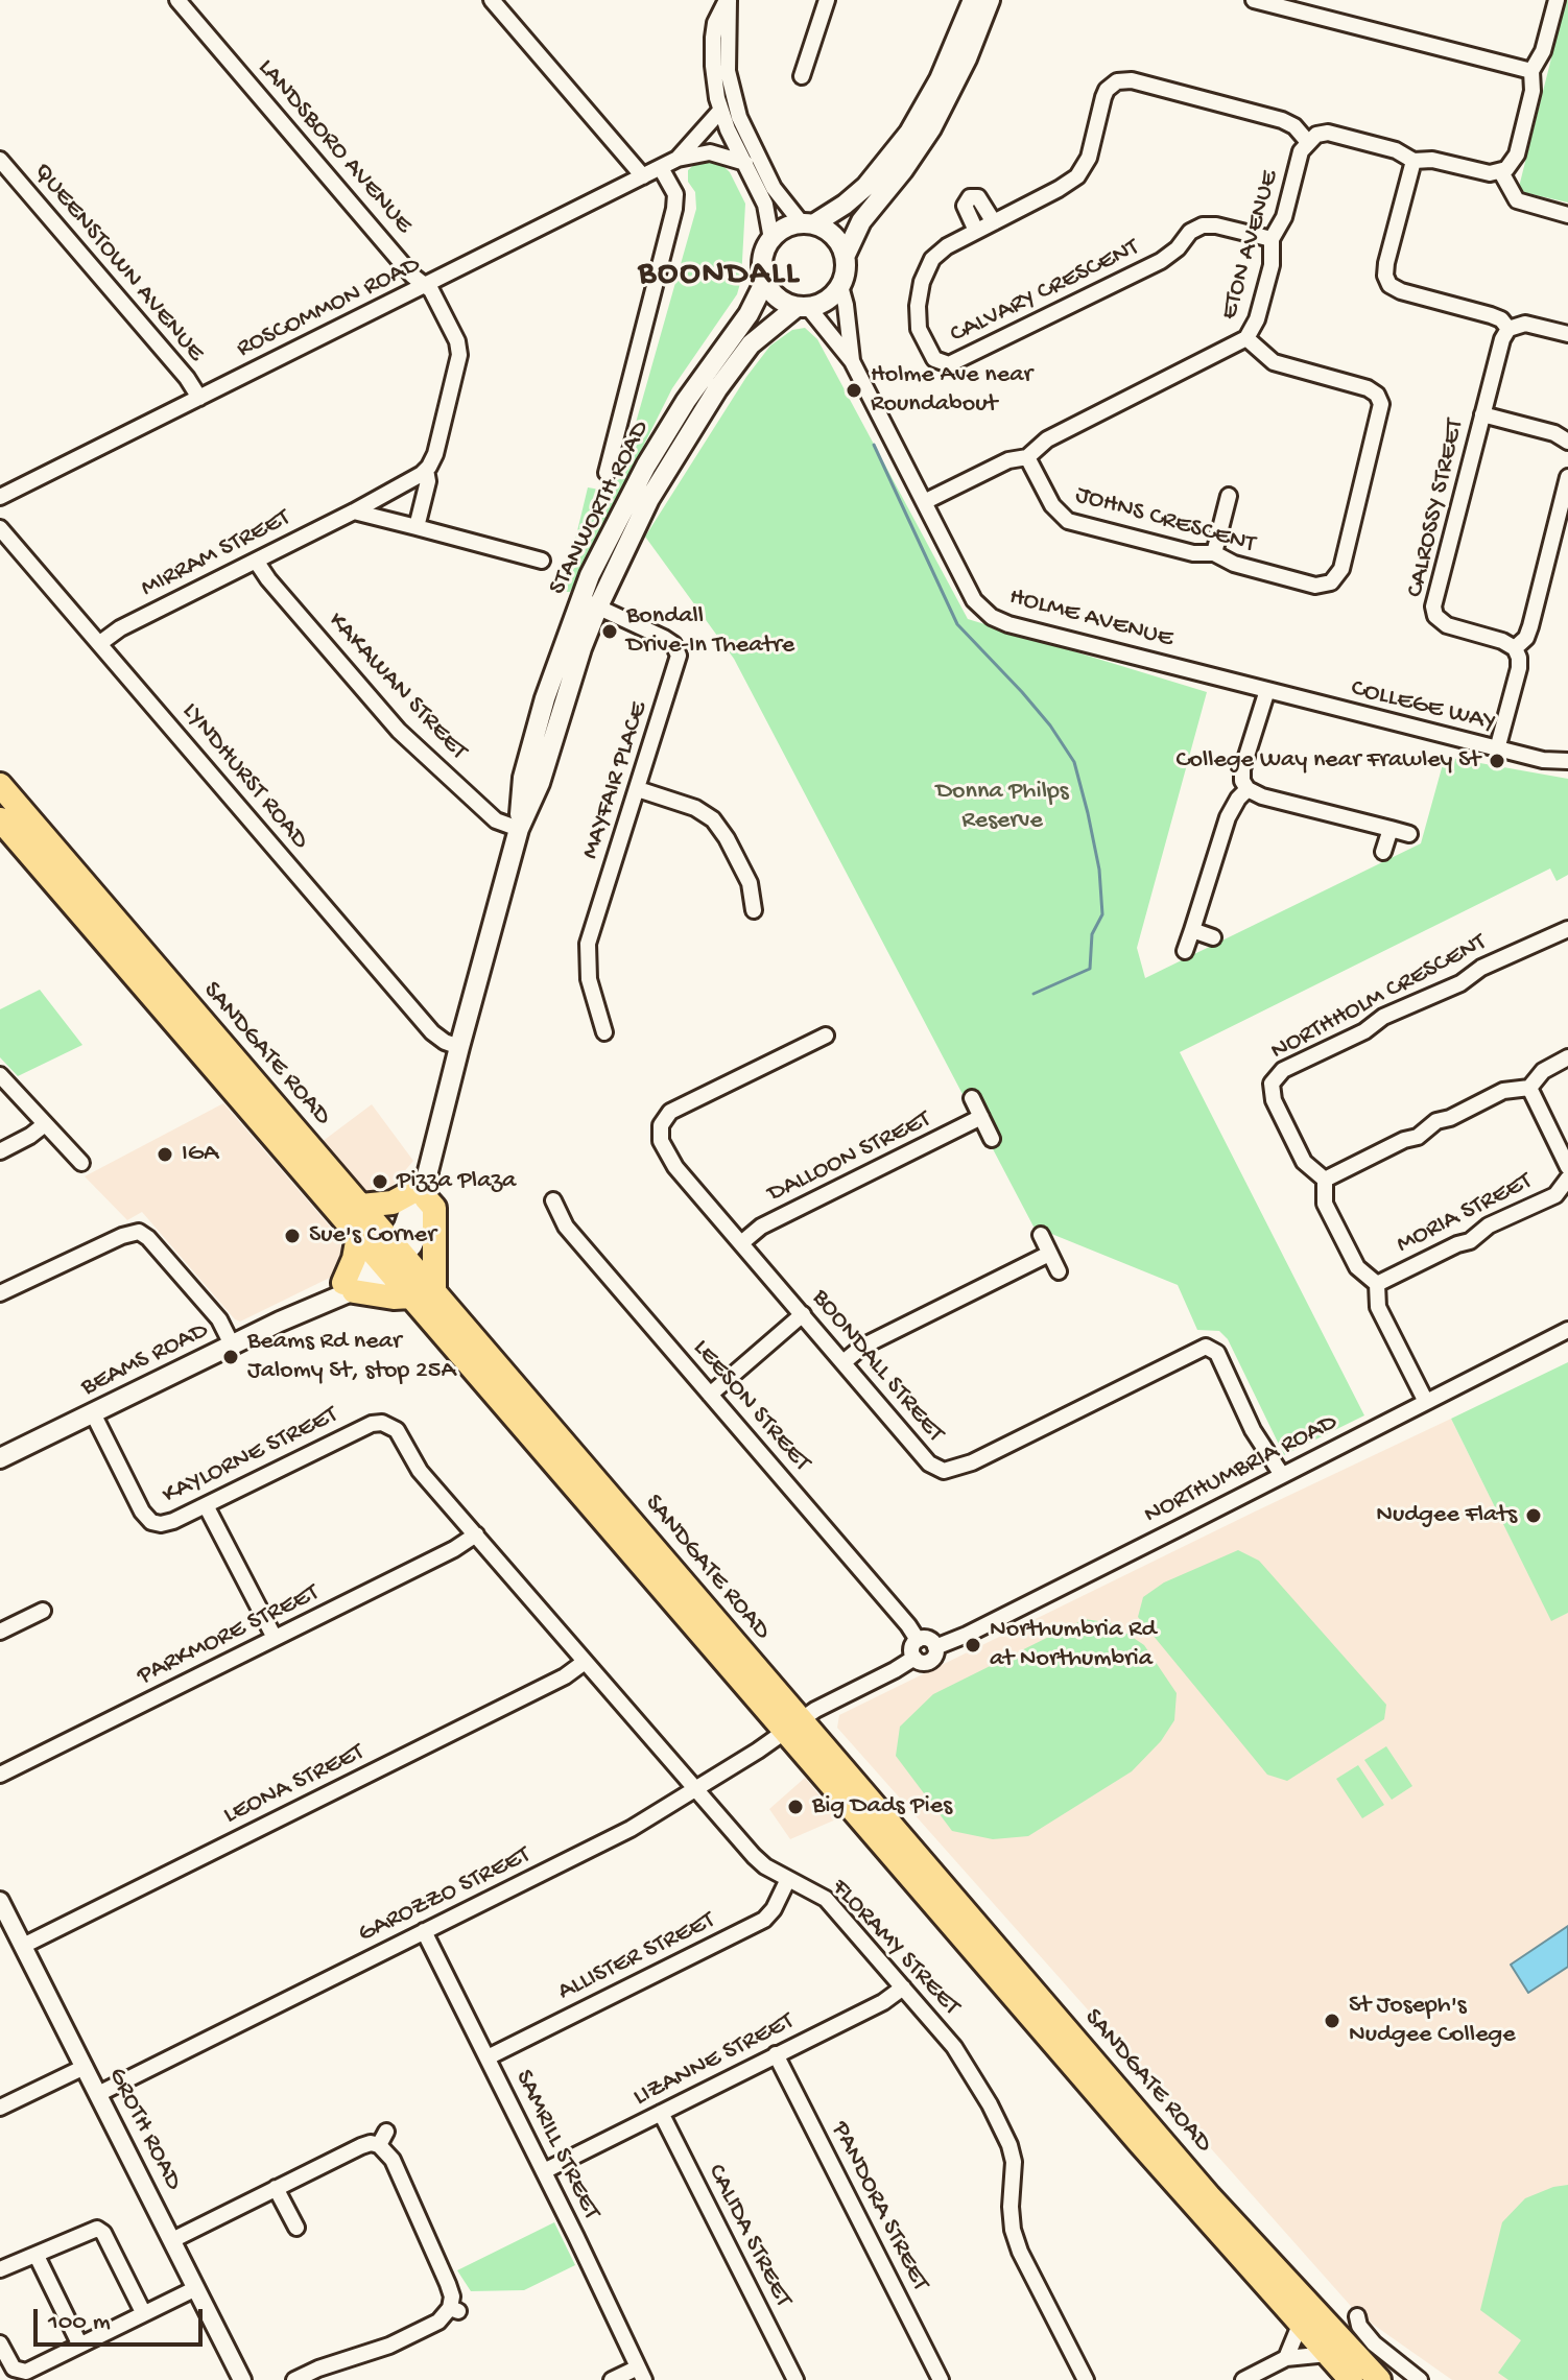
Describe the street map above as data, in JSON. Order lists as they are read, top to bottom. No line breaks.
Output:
{"streets":{"highway":["SANDGATE ROAD"],"main road":["STANWORTH ROAD","BEAMS ROAD"],"street":["LANDSBORO AVENUE","ETON AVENUE","QUEENSTOWN AVENUE","CALVARY CRESCENT","ROSCOMMON ROAD","CALROSSY STREET","JOHNS CRESCENT","MIRRAM STREET","HOLME AVENUE","KAKAWAN STREET","COLLEGE WAY","LYNDHURST ROAD","MAYFAIR PLACE","NORTHHOLM CRESCENT","DALLOON STREET","MORIA STREET","BOONDALL STREET","LEESON STREET","KAYLORNE STREET","NORTHUMBRIA ROAD","PARKMORE STREET","LEONA STREET","GAROZZO STREET","FLORAMY STREET","ALLISTER STREET","LIZANNE STREET","GROTH ROAD","SAMRILL STREET","PANDORA STREET","CALIDA STREET"]},"crossings":[["LANDSBORO AVENUE","ROSCOMMON ROAD"],["LANDSBORO AVENUE","MIRRAM STREET"],["ETON AVENUE","CALVARY CRESCENT"],["ETON AVENUE","JOHNS CRESCENT"],["ETON AVENUE","HOLME AVENUE"],["QUEENSTOWN AVENUE","ROSCOMMON ROAD"],["ROSCOMMON ROAD","STANWORTH ROAD"],["STANWORTH ROAD","HOLME AVENUE"],["STANWORTH ROAD","KAKAWAN STREET"],["STANWORTH ROAD","LYNDHURST ROAD"],["STANWORTH ROAD","MAYFAIR PLACE"],["STANWORTH ROAD","SANDGATE ROAD"],["STANWORTH ROAD","BEAMS ROAD"],["MIRRAM STREET","KAKAWAN STREET"],["MIRRAM STREET","LYNDHURST ROAD"],["HOLME AVENUE","COLLEGE WAY"],["NORTHHOLM CRESCENT","MORIA STREET"],["NORTHHOLM CRESCENT","NORTHUMBRIA ROAD"],["SANDGATE ROAD","BEAMS ROAD"],["SANDGATE ROAD","GAROZZO STREET"],["DALLOON STREET","BOONDALL STREET"],["BEAMS ROAD","KAYLORNE STREET"],["BOONDALL STREET","NORTHUMBRIA ROAD"],["LEESON STREET","NORTHUMBRIA ROAD"],["KAYLORNE STREET","FLORAMY STREET"],["PARKMORE STREET","FLORAMY STREET"],["LEONA STREET","FLORAMY STREET"],["LEONA STREET","GROTH ROAD"],["GAROZZO STREET","FLORAMY STREET"],["GAROZZO STREET","GROTH ROAD"],["GAROZZO STREET","SAMRILL STREET"],["FLORAMY STREET","ALLISTER STREET"],["FLORAMY STREET","LIZANNE STREET"],["ALLISTER STREET","SAMRILL STREET"],["LIZANNE STREET","SAMRILL STREET"],["LIZANNE STREET","PANDORA STREET"],["LIZANNE STREET","CALIDA STREET"]],"districts":["BOONDALL"],"parks":["Donna Philps Reserve"],"places":["Holme Ave near Roundabout","Bondall Drive-In Theatre","College Way near Frawley St","IGA","Pizza Plaza","Sue's Corner","Beams Rd near Jalomy St, stop 25A","Nudgee Flats","Northumbria Rd at Northumbria","Big Dads Pies","St Joseph's Nudgee College"],"scale_bar":"100 m"}
